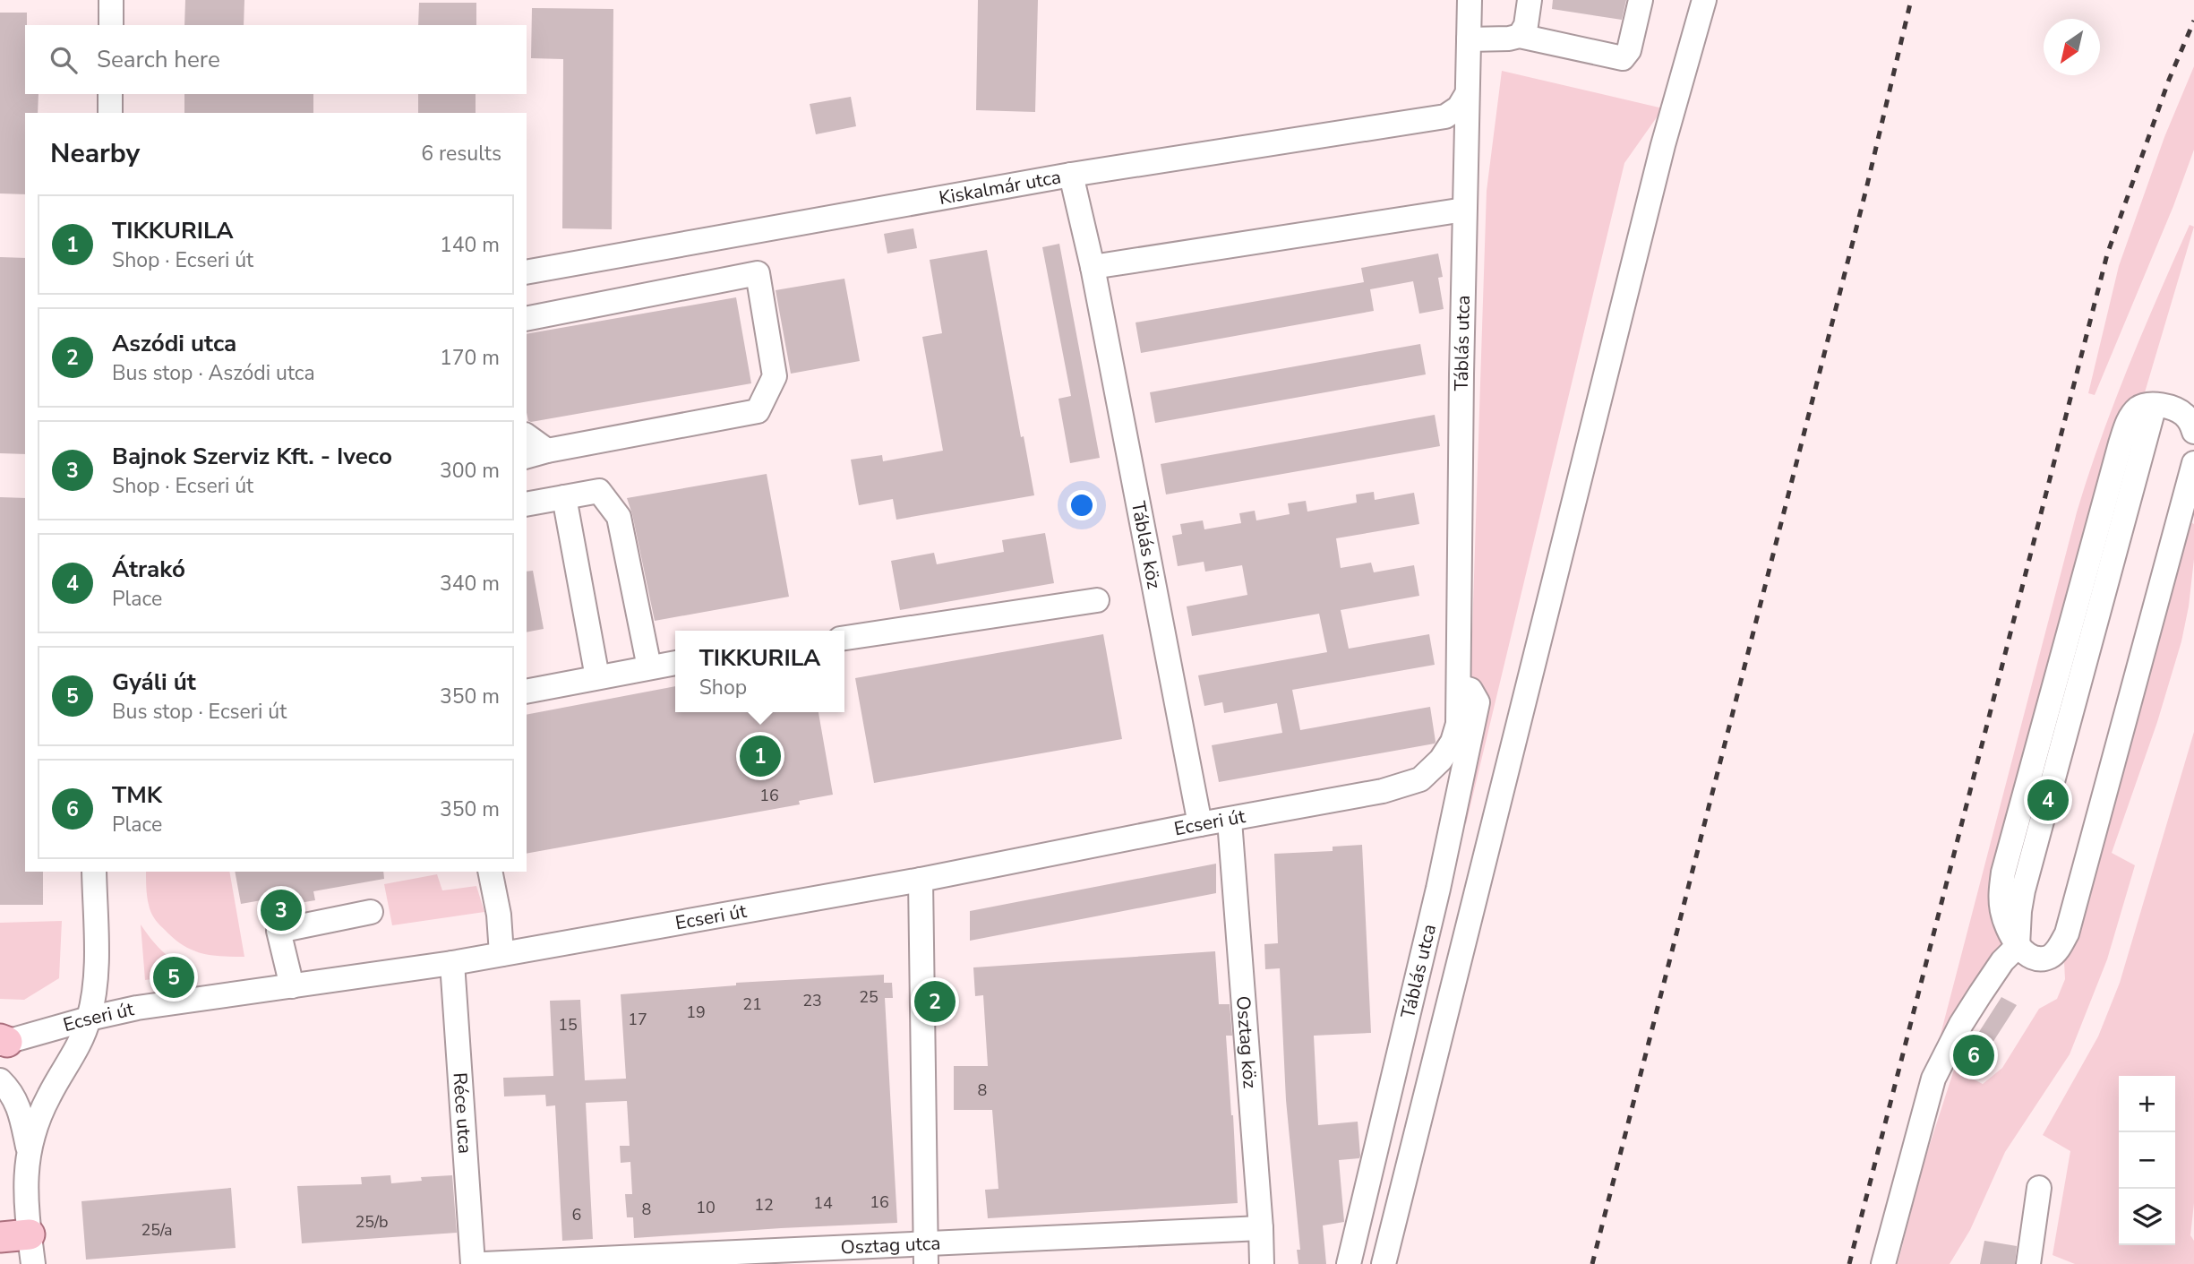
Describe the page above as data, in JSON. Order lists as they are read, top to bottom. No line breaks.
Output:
{"streets":{"street":["Kiskalmár utca","Táblás utca","Táblás köz","Ecseri út","Osztag köz","Réce utca","Osztag utca"]},"crossings":[["Kiskalmár utca","Táblás utca"],["Kiskalmár utca","Táblás köz"],["Táblás utca","Ecseri út"],["Táblás köz","Ecseri út"],["Ecseri út","Osztag köz"],["Ecseri út","Réce utca"],["Osztag köz","Osztag utca"]],"house_numbers":["16","25","23","21","19","17","15","8","16","14","12","10","8","6","25/b","25/a"],"north":"bottom left","page":{"search":"Search here","heading":["Nearby","6 results"],"list":[{"mark":"1","name":"TIKKURILA","note":"Shop · Ecseri út","value":"140 m"},{"mark":"2","name":"Aszódi utca","note":"Bus stop · Aszódi utca","value":"170 m"},{"mark":"3","name":"Bajnok Szerviz Kft. - Iveco","note":"Shop · Ecseri út","value":"300 m"},{"mark":"4","name":"Átrakó","note":"Place","value":"340 m"},{"mark":"5","name":"Gyáli út","note":"Bus stop · Ecseri út","value":"350 m"},{"mark":"6","name":"TMK","note":"Place","value":"350 m"}],"popup":["TIKKURILA","Shop"],"pins":["1","4","3","5","2","6"],"map_buttons":["+","−"]}}
